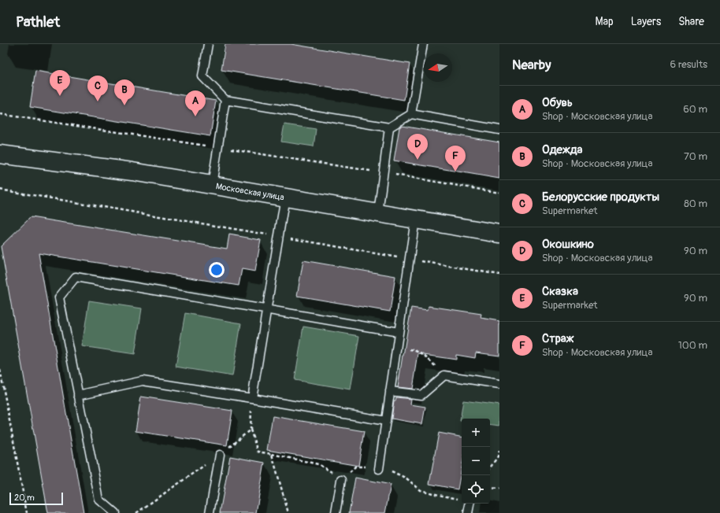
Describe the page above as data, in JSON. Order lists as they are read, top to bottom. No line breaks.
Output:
{"streets":{"main road":["Московская улица"]},"scale_bar":"20 m","north":"left","page":{"header":"Pathlet","nav":["Map","Layers","Share"],"heading":["Nearby","6 results"],"pins":["E","C","B","A","D","F"],"list":[{"mark":"A","name":"Обувь","note":"Shop · Московская улица","value":"60 m"},{"mark":"B","name":"Одежда","note":"Shop · Московская улица","value":"70 m"},{"mark":"C","name":"Белорусские продукты","note":"Supermarket","value":"80 m"},{"mark":"D","name":"Окошкино","note":"Shop · Московская улица","value":"90 m"},{"mark":"E","name":"Сказка","note":"Supermarket","value":"90 m"},{"mark":"F","name":"Страж","note":"Shop · Московская улица","value":"100 m"}],"map_buttons":["+","−"],"scale":"20 m"}}
